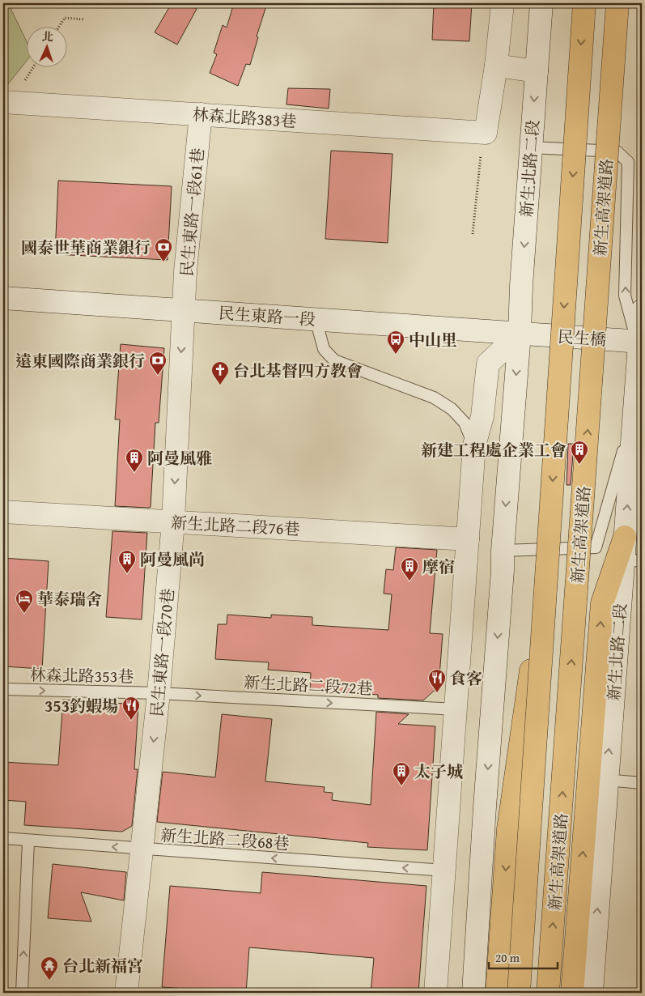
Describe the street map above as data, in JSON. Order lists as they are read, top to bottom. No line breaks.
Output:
{"streets":{"highway":["新生高架道路"],"street":["林森北路383巷","新生北路二段","民生東路一段61巷","民生東路一段","民生橋","新生北路二段76巷","民生東路一段70巷"],"lane":["林森北路353巷","新生北路二段72巷","新生北路二段68巷"]},"crossings":[["林森北路383巷","民生東路一段61巷"],["新生北路二段","民生東路一段"],["新生北路二段","民生橋"],["民生東路一段61巷","民生東路一段"],["民生東路一段61巷","民生東路一段70巷"],["民生東路一段","民生橋"],["民生東路一段","民生東路一段70巷"],["新生北路二段76巷","民生東路一段70巷"],["民生東路一段70巷","林森北路353巷"],["民生東路一段70巷","新生北路二段72巷"],["民生東路一段70巷","新生北路二段68巷"],["林森北路353巷","新生北路二段72巷"]],"one_way":["民生東路一段70巷","林森北路353巷","新生北路二段72巷","新生北路二段68巷"],"places":{"bank":["國泰世華商業銀行","遠東國際商業銀行"],"bus stop":["中山里"],"church":["台北基督四方教會"],"building":["新建工程處企業工會","阿曼風雅","阿曼風尚","摩宿","太子城"],"hotel":["華泰瑞舍"],"restaurant":["食客","353釣蝦場"],"temple":["台北新福宮"]},"scale_bar":"20 m","north":"top"}
